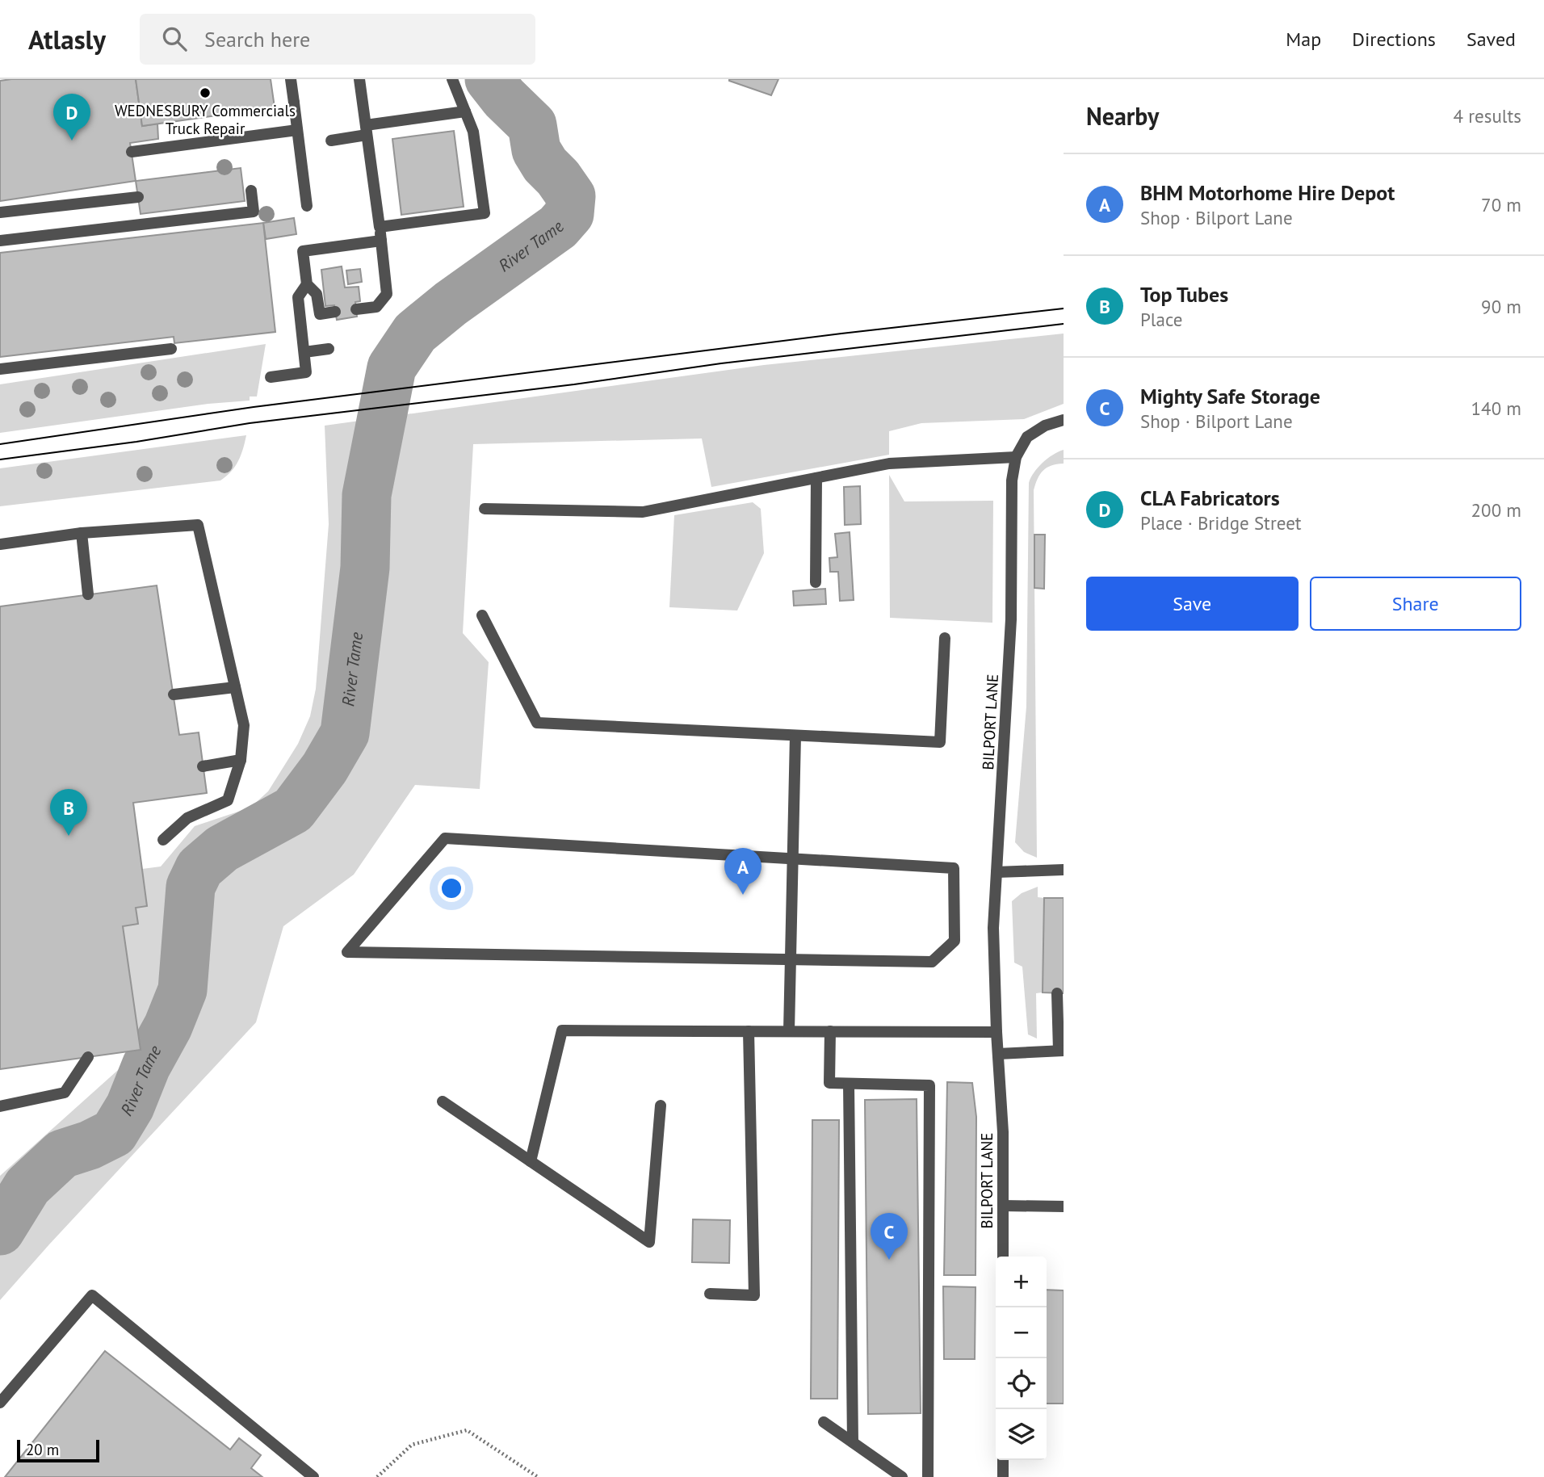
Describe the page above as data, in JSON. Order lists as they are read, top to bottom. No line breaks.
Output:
{"streets":{"street":["BILPORT LANE"]},"water":["River Tame"],"places":["WEDNESBURY Commercials Truck Repair"],"scale_bar":"20 m","page":{"header":"Atlasly","search":"Search here","nav":["Map","Directions","Saved"],"heading":["Nearby","4 results"],"pins":["D","B","A","C"],"list":[{"mark":"A","name":"BHM Motorhome Hire Depot","note":"Shop · Bilport Lane","value":"70 m"},{"mark":"B","name":"Top Tubes","note":"Place","value":"90 m"},{"mark":"C","name":"Mighty Safe Storage","note":"Shop · Bilport Lane","value":"140 m"},{"mark":"D","name":"CLA Fabricators","note":"Place · Bridge Street","value":"200 m"}],"buttons":["Save","Share"],"map_buttons":["+","−"],"scale":"20 m"}}
